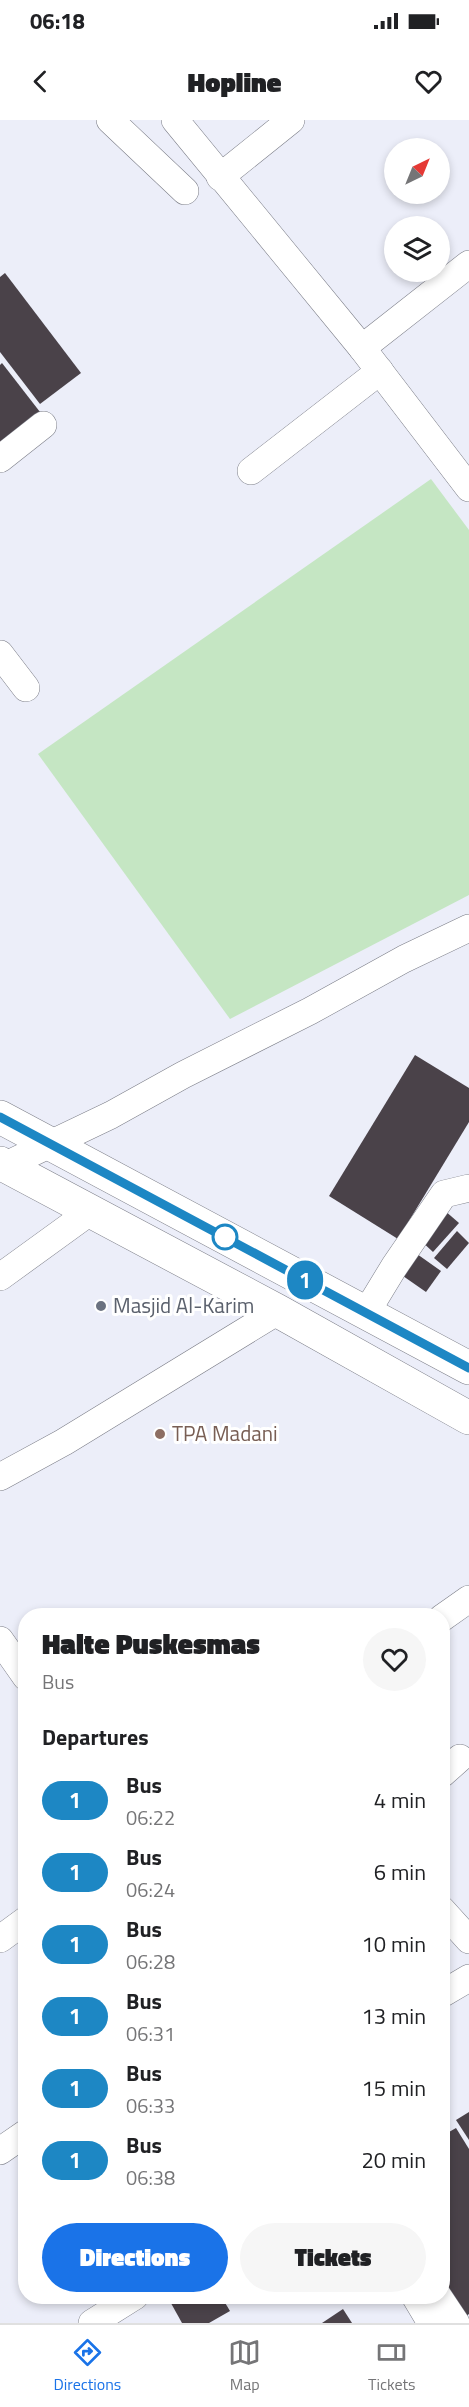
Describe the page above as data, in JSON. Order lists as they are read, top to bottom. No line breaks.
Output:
{"places":["Masjid Al-Karim","TPA Madani"],"lines":["bus line 1"],"north":"top right","page":{"status":"06:18","header":"Hopline","on_map":"1","heading":[["Halte Puskesmas","Bus"],"Departures"],"list":[{"mark":"1","name":"Bus","note":"06:22","value":"4 min"},{"mark":"1","name":"Bus","note":"06:24","value":"6 min"},{"mark":"1","name":"Bus","note":"06:28","value":"10 min"},{"mark":"1","name":"Bus","note":"06:31","value":"13 min"},{"mark":"1","name":"Bus","note":"06:33","value":"15 min"},{"mark":"1","name":"Bus","note":"06:38","value":"20 min"}],"buttons":["Directions","Tickets"],"tabs":["Directions","Map","Tickets"]}}
